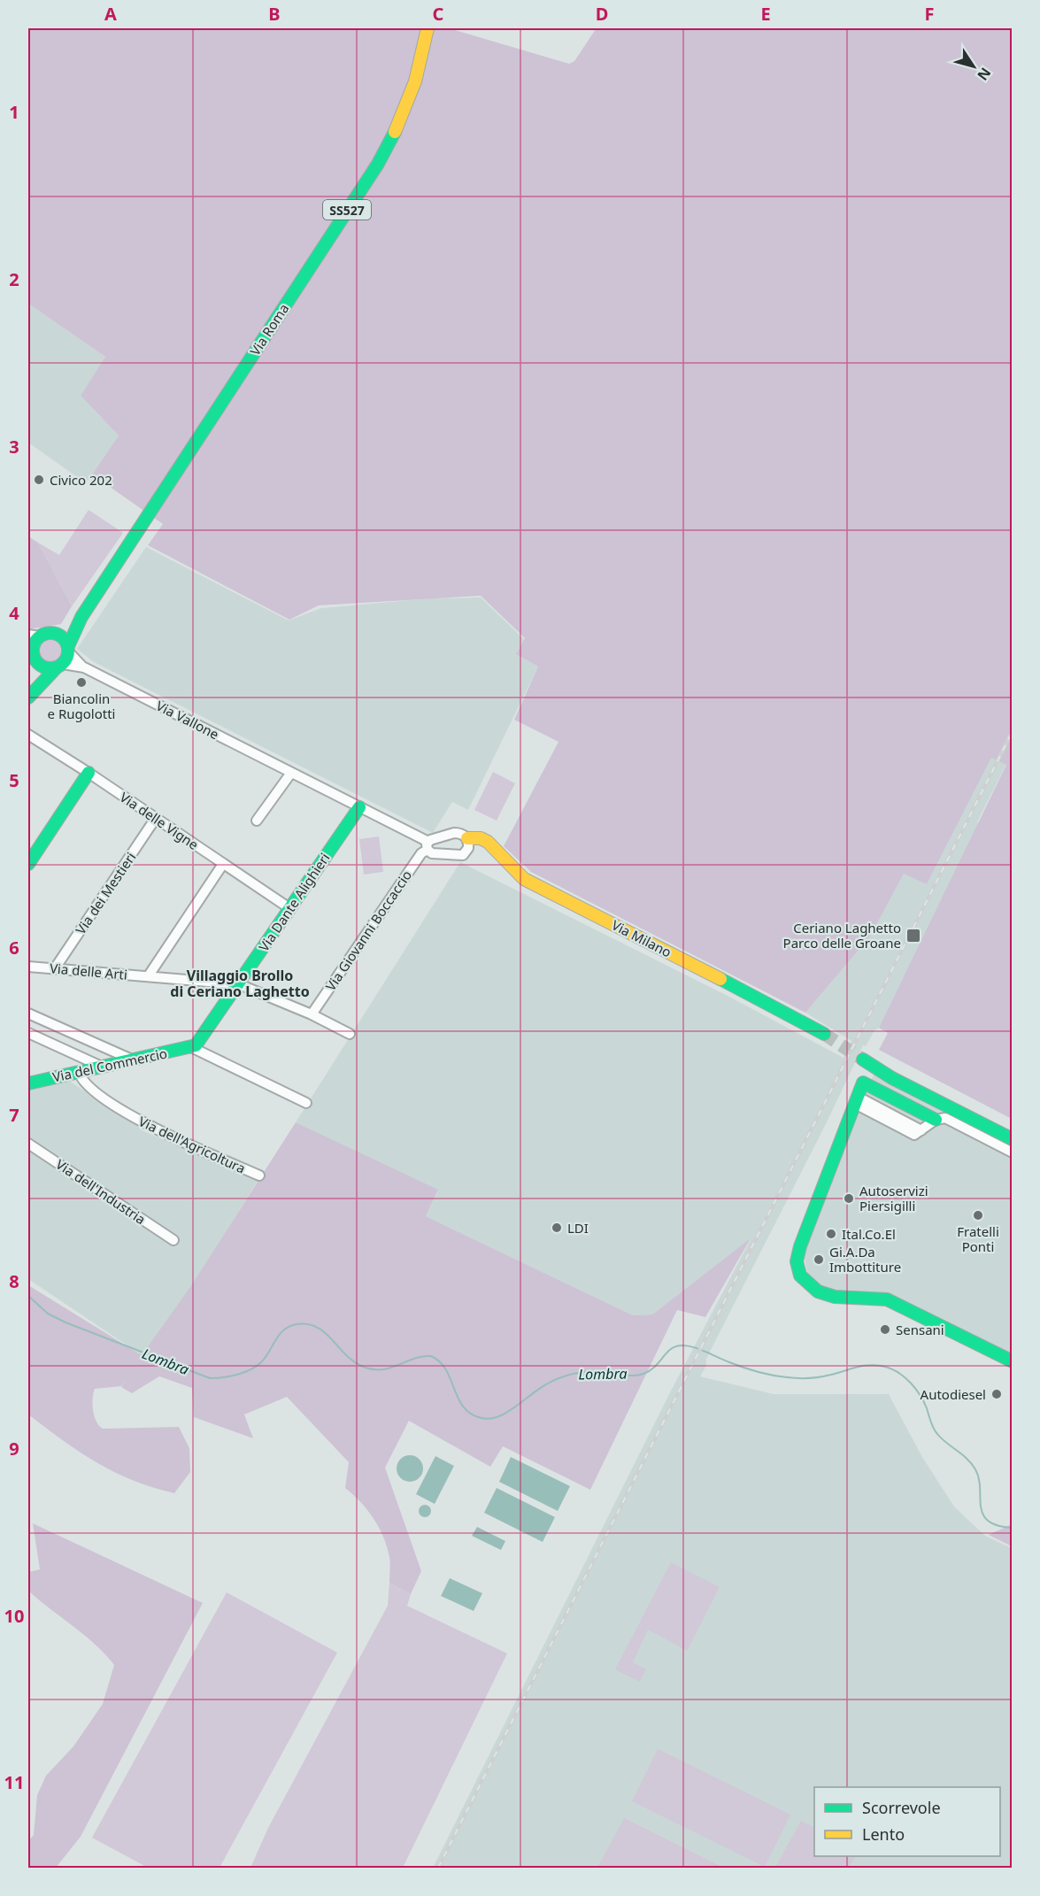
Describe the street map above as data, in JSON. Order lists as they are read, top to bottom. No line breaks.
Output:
{"streets":{"street":["SS527","Via Roma","Via Vallone","Via delle Vigne","Via dei Mestieri","Via Dante Alighieri","Via Giovanni Boccaccio","Via Milano","Via delle Arti","Via del Commercio","Via dell'Agricoltura","Via dell'Industria"]},"crossings":[["SS527","Via Roma"],["Via Roma","Via Vallone"],["Via Vallone","Via Dante Alighieri"],["Via delle Vigne","Via dei Mestieri"],["Via delle Vigne","Via Dante Alighieri"],["Via dei Mestieri","Via delle Arti"],["Via Dante Alighieri","Via delle Arti"],["Via Dante Alighieri","Via del Commercio"],["Via Giovanni Boccaccio","Via delle Arti"],["Via del Commercio","Via dell'Agricoltura"]],"districts":["Villaggio Brollo di Ceriano Laghetto"],"water":["Lombra"],"places":{"other":["Civico 202","Biancolin e Rugolotti","Autoservizi Piersigilli","Fratelli Ponti","LDI","Ital.Co.El","Gi.A.Da Imbottiture","Sensani","Autodiesel"],"transit":["Ceriano Laghetto Parco delle Groane"]},"legend":["Scorrevole","Lento"],"north":"bottom right","grid":{"columns":["A","B","C","D","E","F"],"rows":["1","2","3","4","5","6","7","8","9","10","11"]}}
